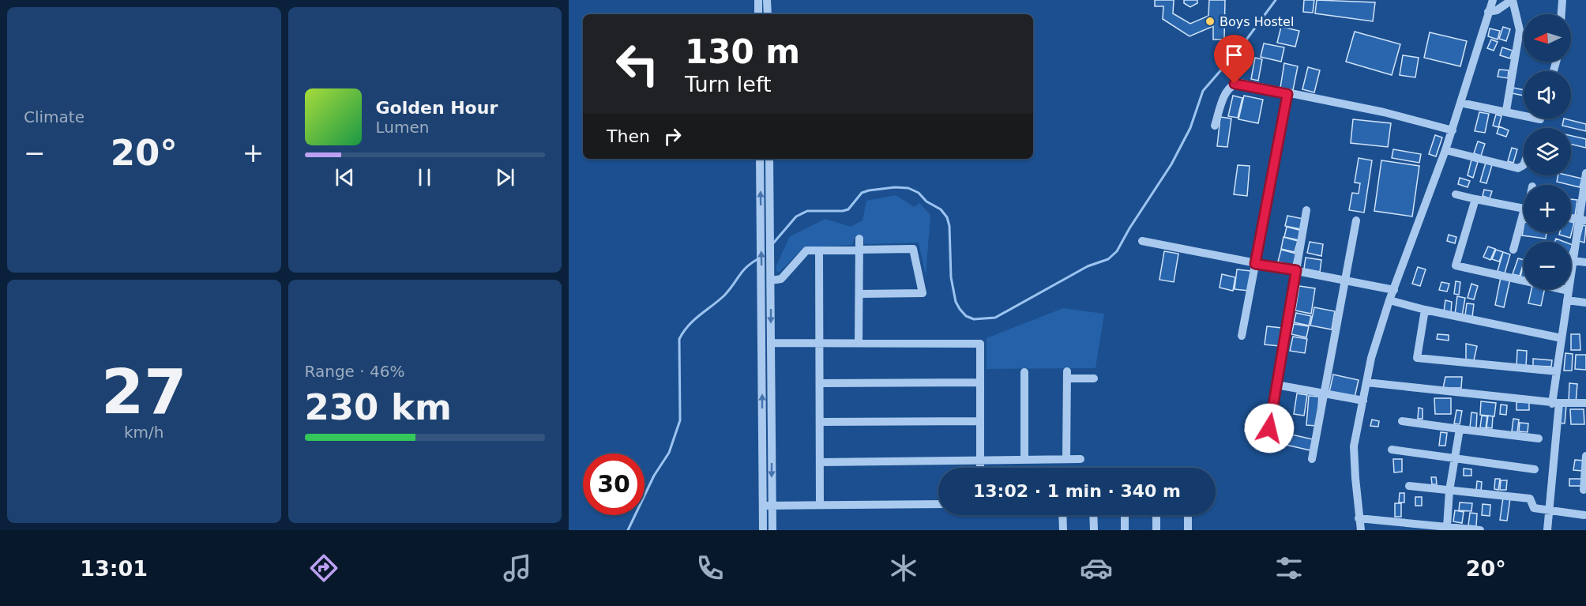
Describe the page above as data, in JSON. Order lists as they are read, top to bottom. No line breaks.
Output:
{"places":["Boys Hostel"],"north":"left","page":{"tile":["Climate",["27","km/h"],["Range · 46%","230 km"]],"map_buttons":["+","−"],"turn":["130 m","Turn left"],"song":["Golden Hour","Lumen"],"then":"Then","heat":["−","20°","+"],"limit":"30","trip":"13:02 · 1 min · 340 m","tabs":["13:01","20°"]}}
